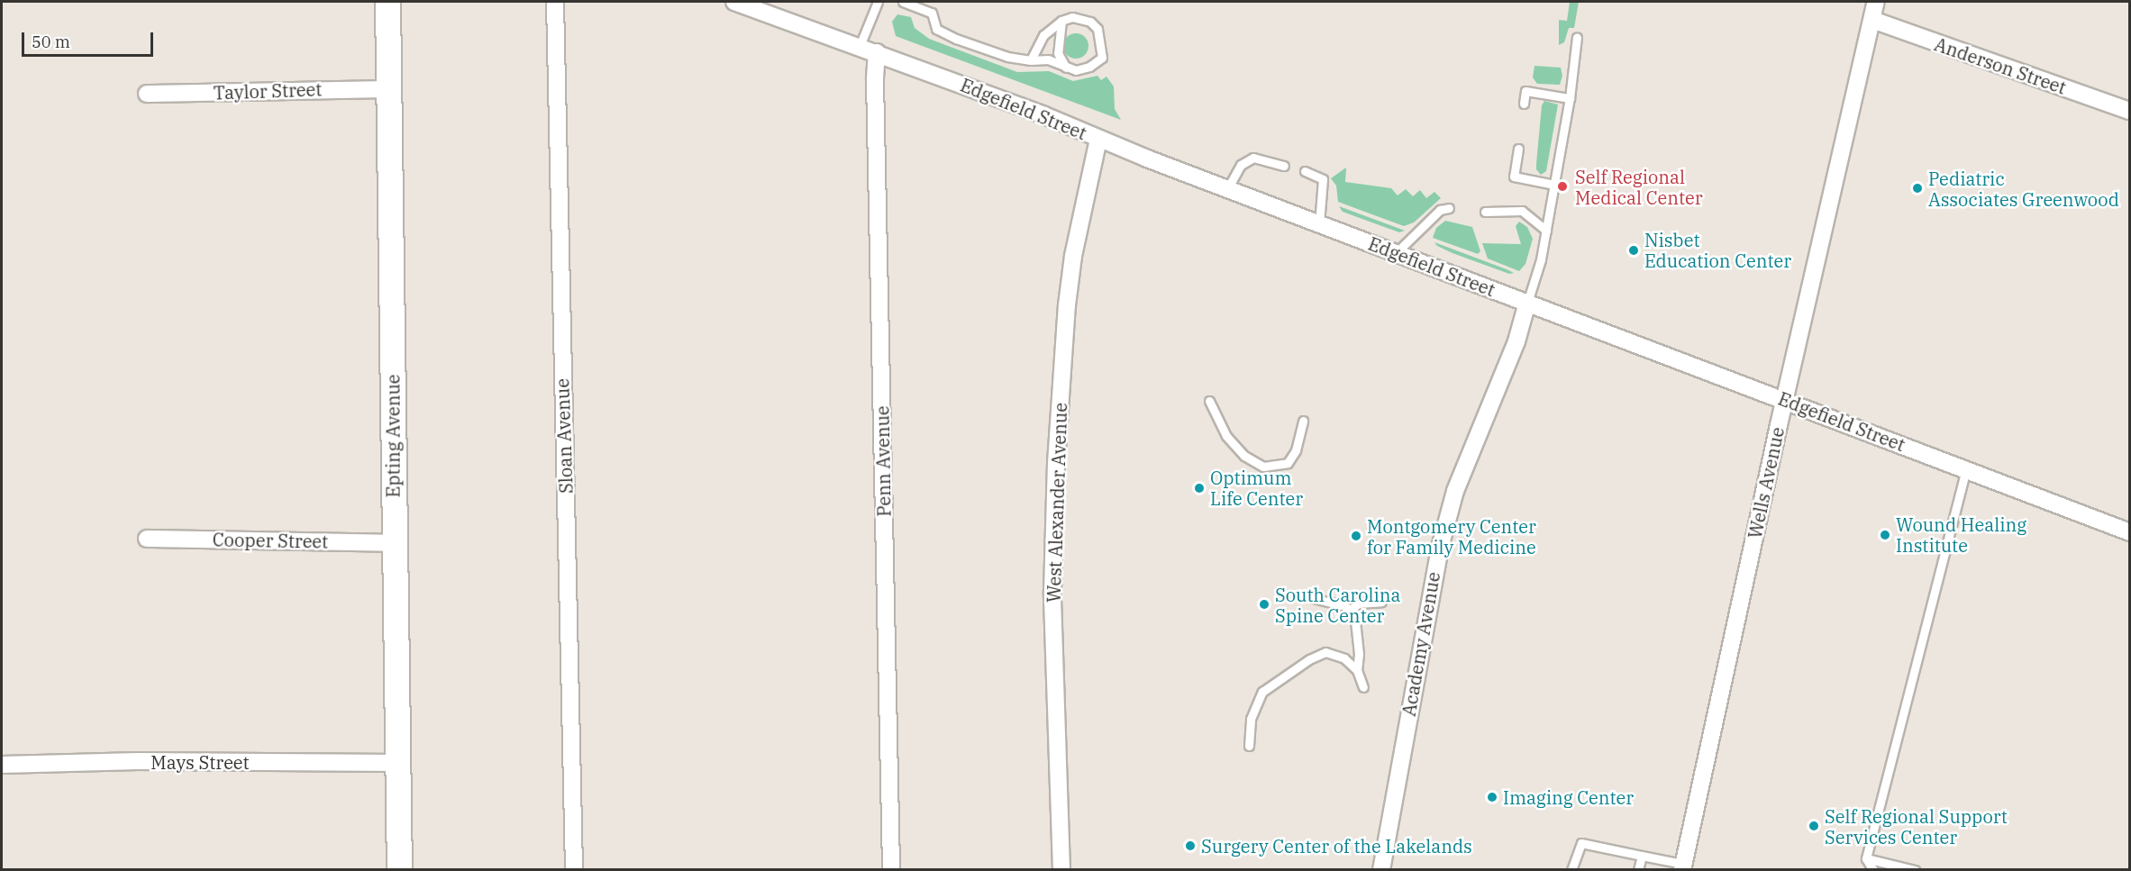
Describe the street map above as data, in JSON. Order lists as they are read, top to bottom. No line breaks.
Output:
{"streets":{"street":["Anderson Street","Taylor Street","Edgefield Street","Epting Avenue","Sloan Avenue","Penn Avenue","Wells Avenue","West Alexander Avenue","Cooper Street","Academy Avenue","Mays Street"]},"crossings":[["Anderson Street","Wells Avenue"],["Taylor Street","Epting Avenue"],["Edgefield Street","Penn Avenue"],["Edgefield Street","Wells Avenue"],["Edgefield Street","West Alexander Avenue"],["Edgefield Street","Academy Avenue"],["Epting Avenue","Cooper Street"],["Epting Avenue","Mays Street"]],"places":["Self Regional Medical Center","Pediatric Associates Greenwood","Nisbet Education Center","Optimum Life Center","Wound Healing Institute","Montgomery Center for Family Medicine","South Carolina Spine Center","Imaging Center","Self Regional Support Services Center","Surgery Center of the Lakelands"],"scale_bar":"50 m"}
